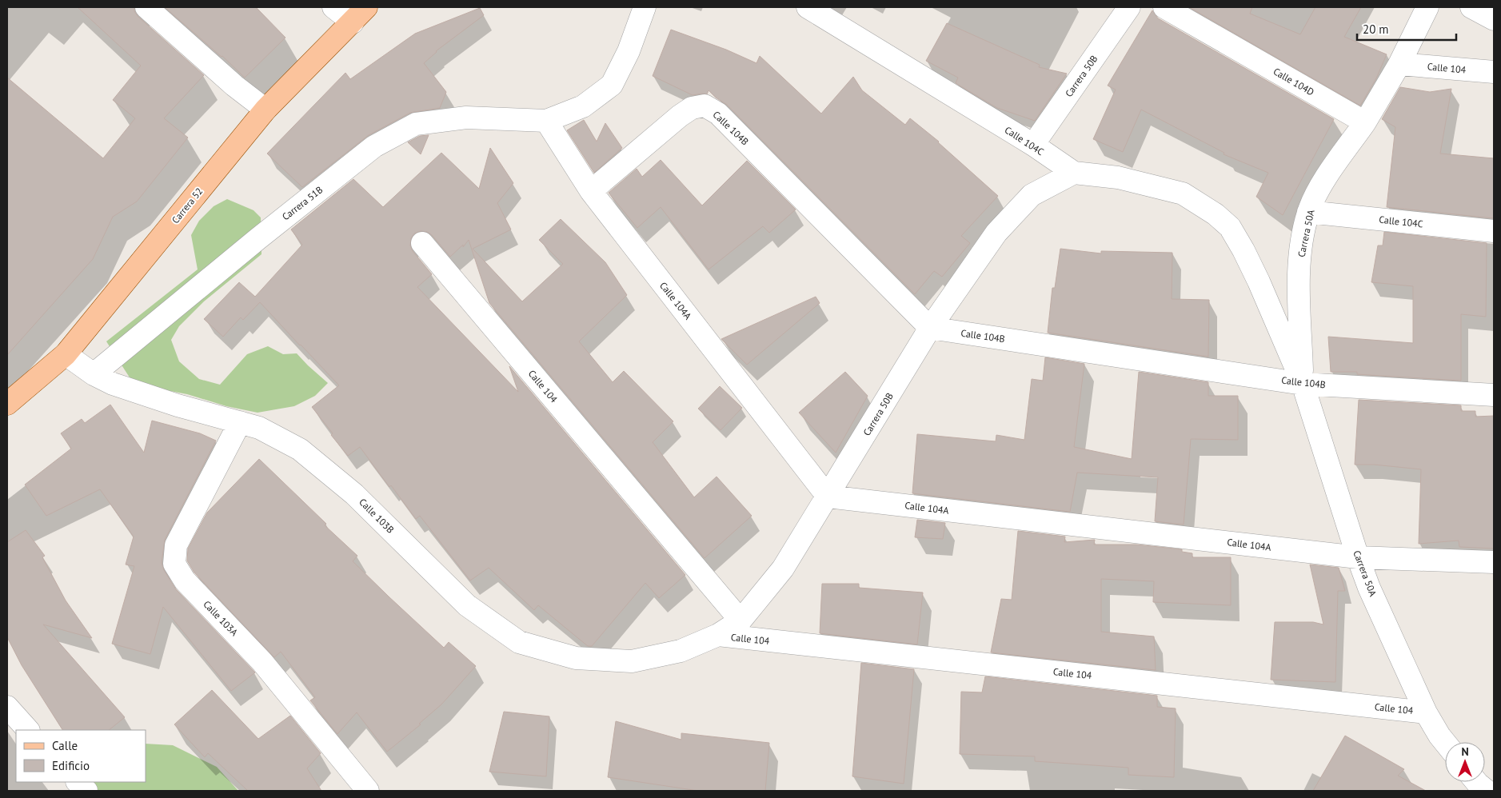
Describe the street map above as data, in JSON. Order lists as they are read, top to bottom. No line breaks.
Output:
{"streets":{"main road":["Carrera 52"],"street":["Calle 104","Carrera 50B","Calle 104D","Calle 104B","Calle 104C","Carrera 51B","Carrera 50A","Calle 104A","Calle 103B","Calle 103A"]},"crossings":[["Calle 104","Carrera 50B"],["Calle 104","Carrera 50A"],["Carrera 50B","Calle 104B"],["Carrera 50B","Calle 104C"],["Carrera 50B","Calle 104A"],["Carrera 50B","Calle 103B"],["Calle 104D","Carrera 50A"],["Calle 104B","Carrera 50A"],["Calle 104B","Calle 104A"],["Calle 104C","Carrera 50A"],["Carrera 51B","Calle 104A"],["Carrera 51B","Calle 103B"],["Carrera 52","Calle 103B"],["Carrera 50A","Calle 104A"],["Calle 103B","Calle 103A"]],"legend":["Calle","Edificio"],"scale_bar":"20 m","north":"top"}
